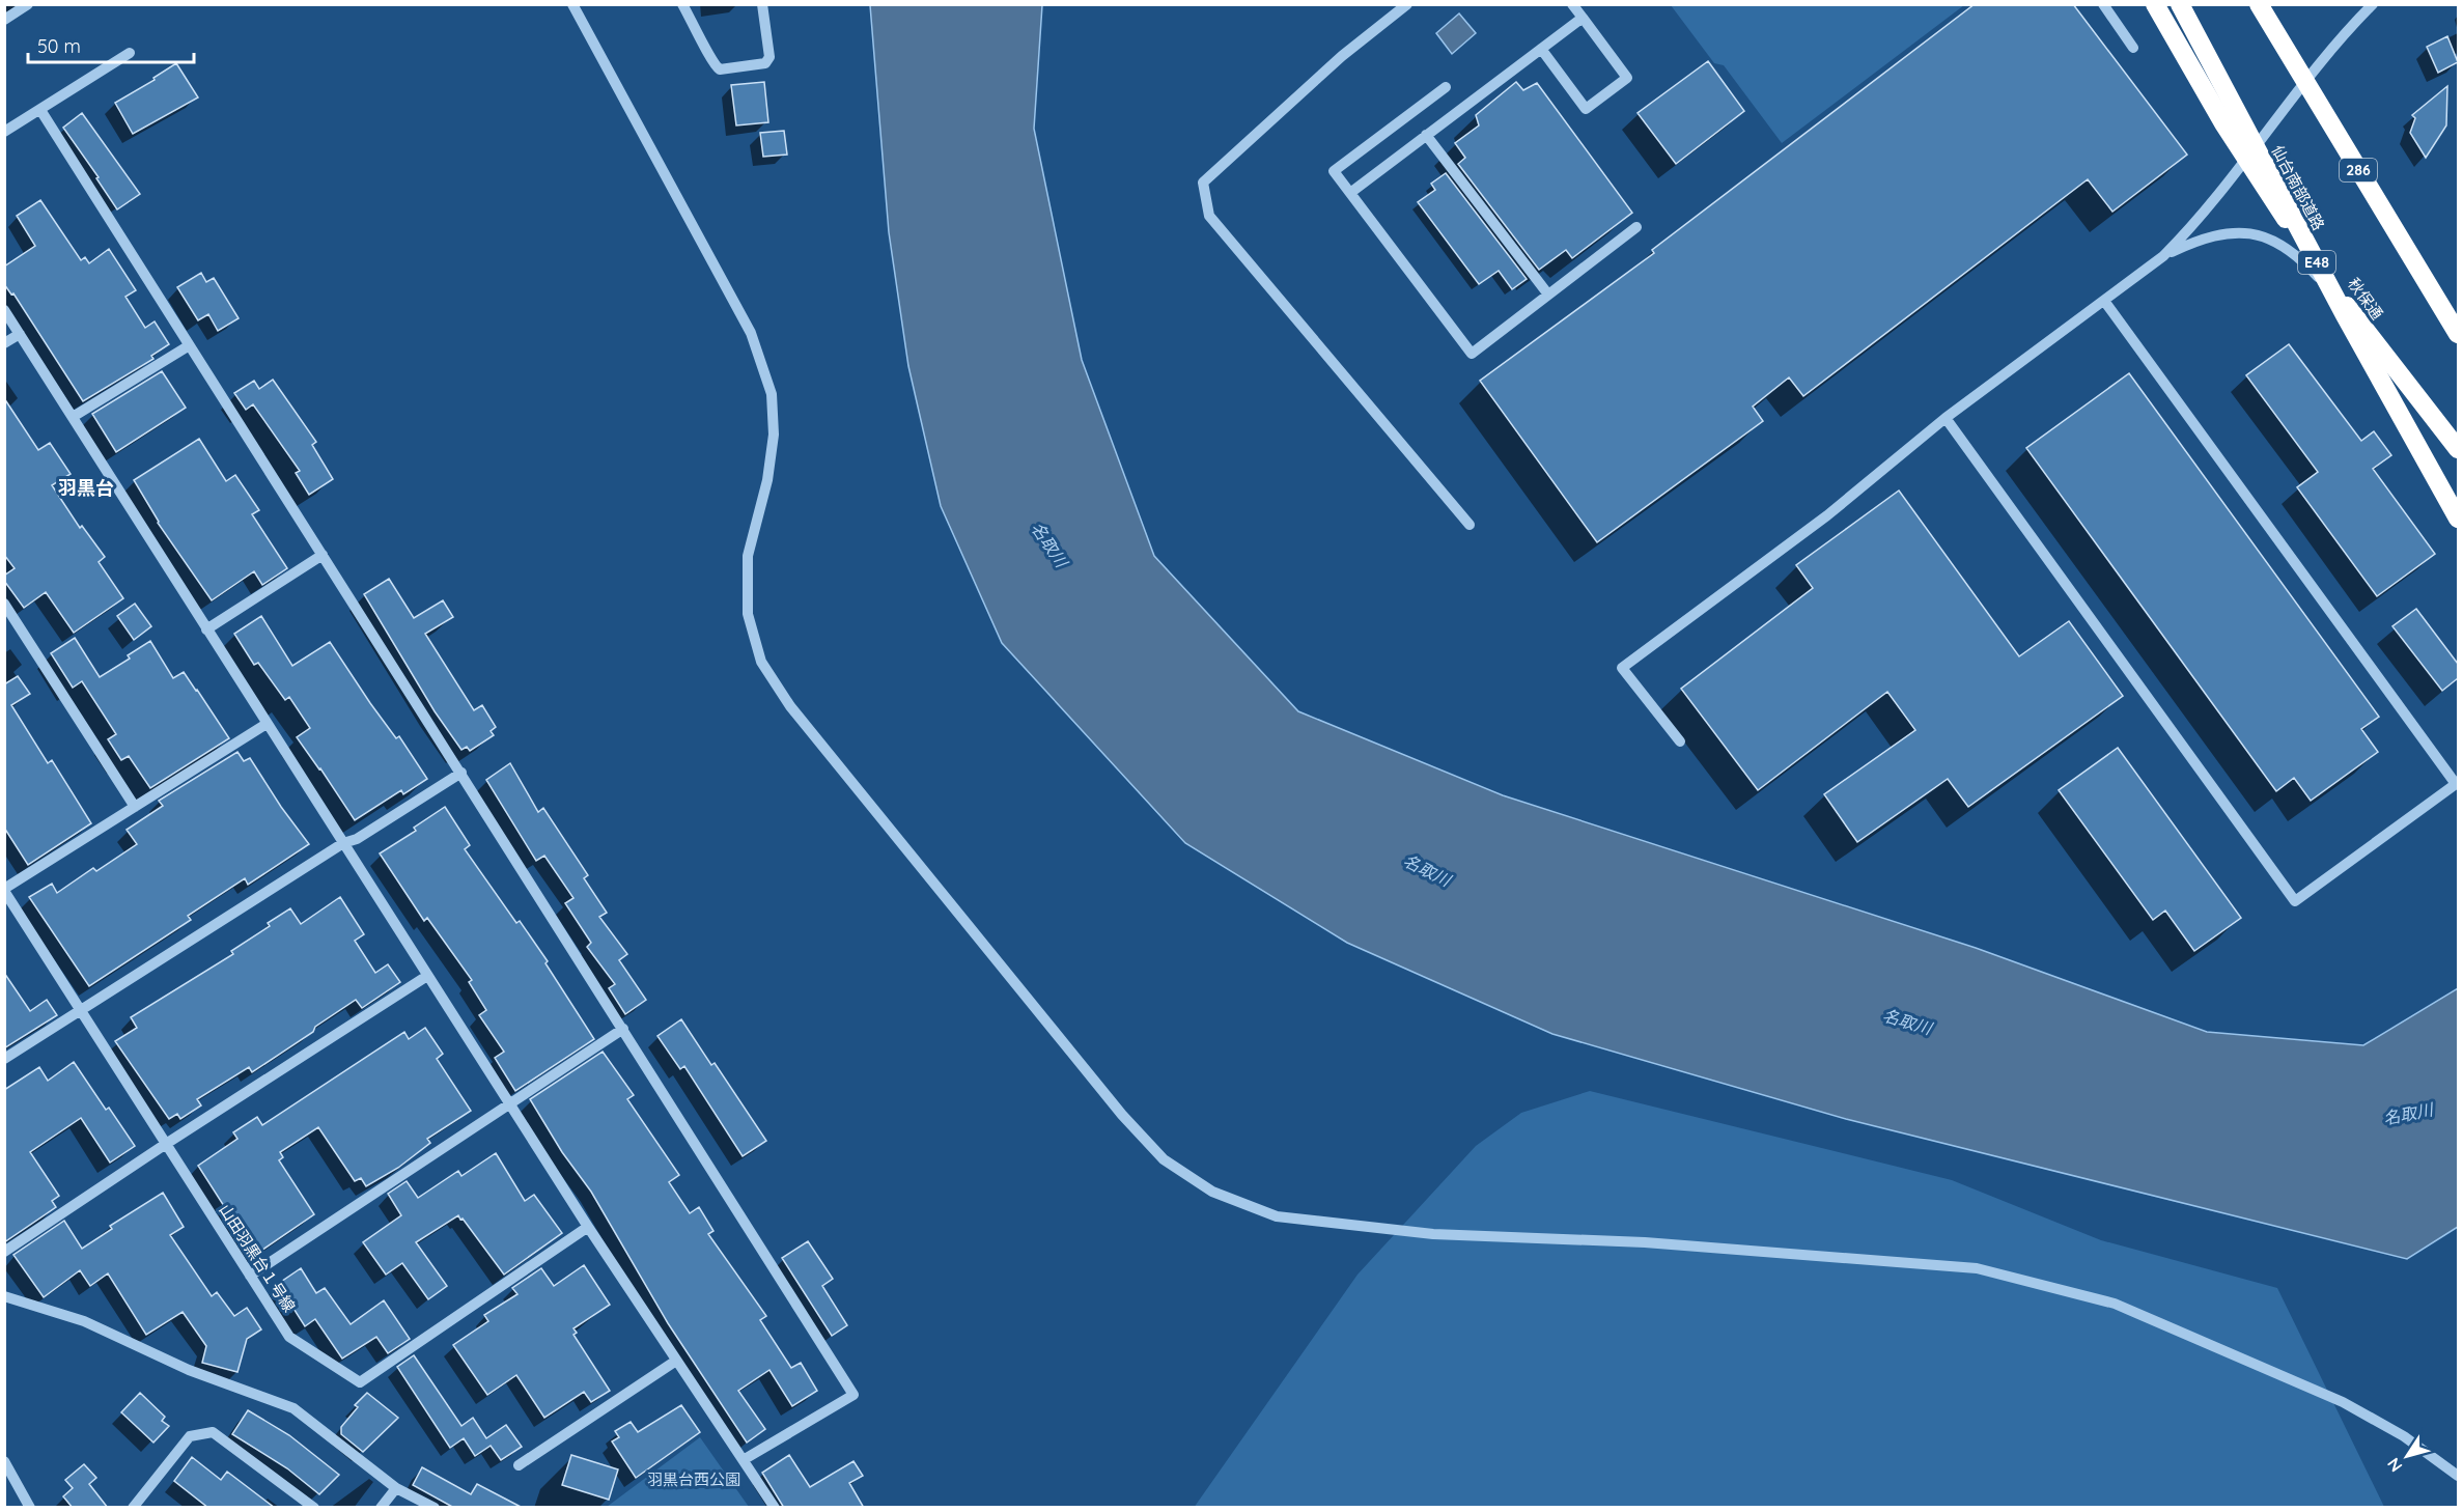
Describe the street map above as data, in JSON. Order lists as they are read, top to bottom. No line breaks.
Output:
{"streets":{"highway":["286","仙台南部道路","E48","秋保通"],"street":["山田羽黒台１号線"]},"districts":["羽黒台"],"water":["名取川"],"parks":["羽黒台西公園"],"scale_bar":"50 m","north":"bottom left"}
